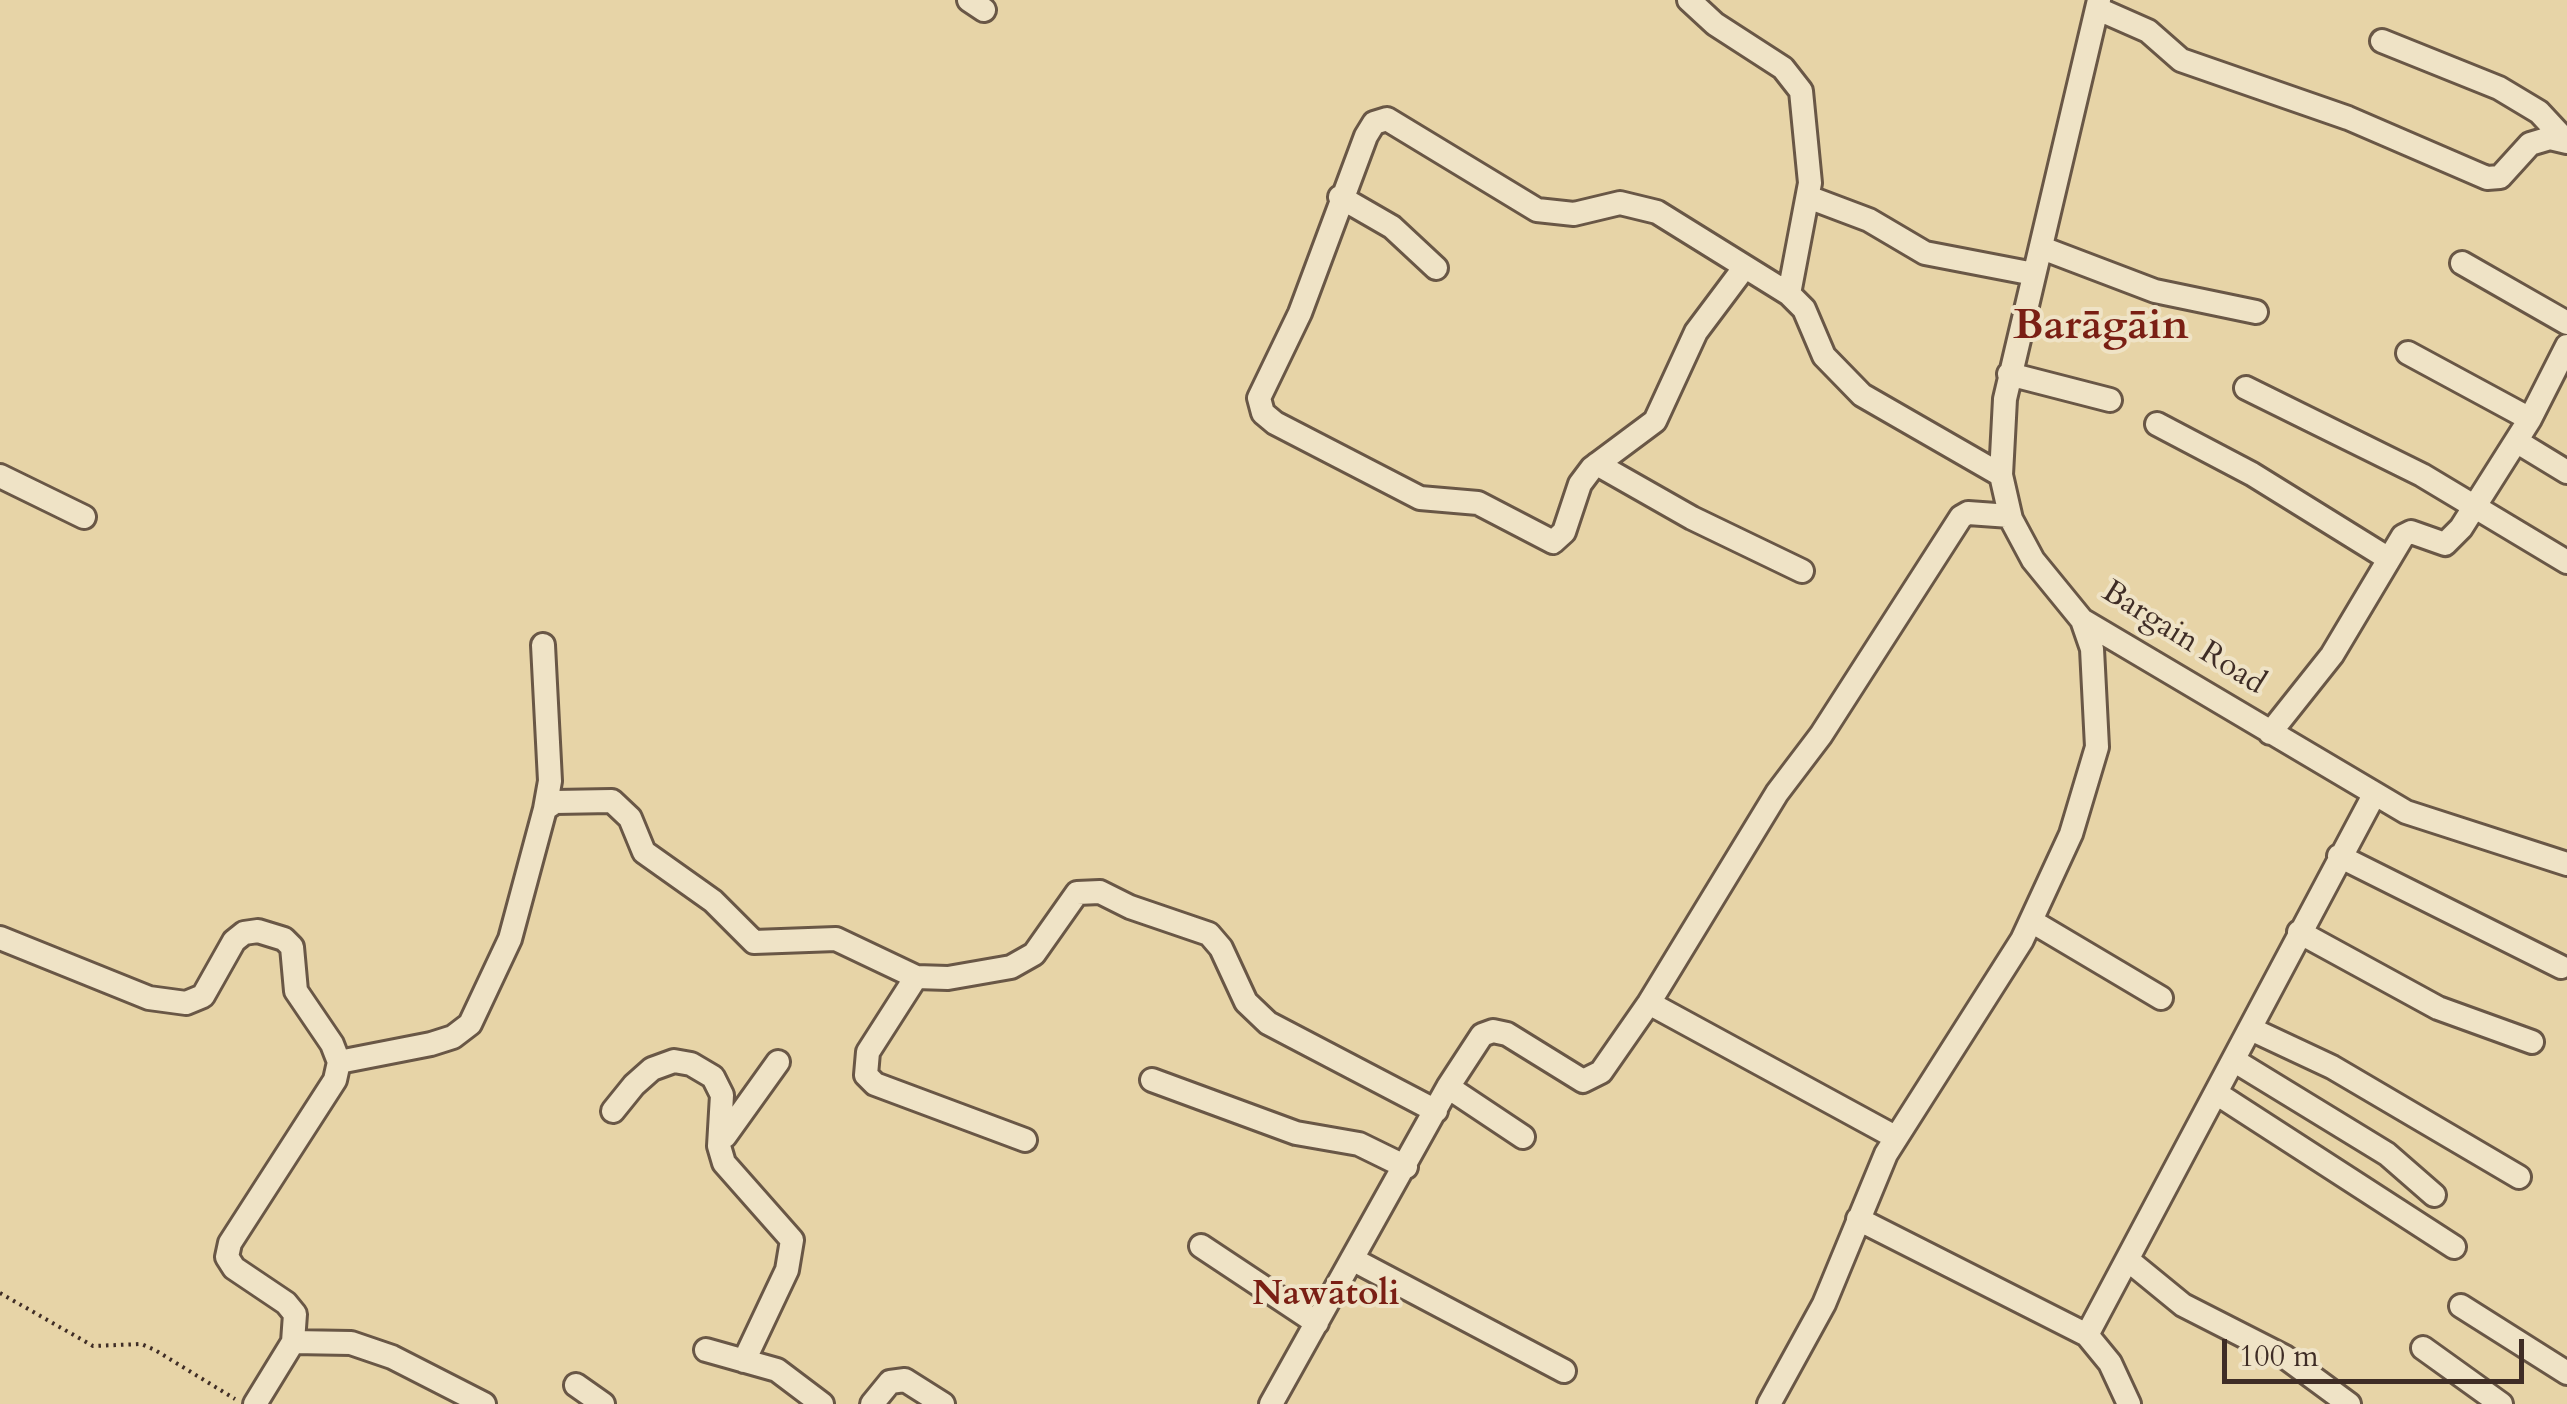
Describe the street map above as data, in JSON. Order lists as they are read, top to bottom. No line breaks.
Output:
{"streets":{"street":["Bargain Road"]},"districts":["Barāgāin","Nawātoli"],"scale_bar":"100 m"}
